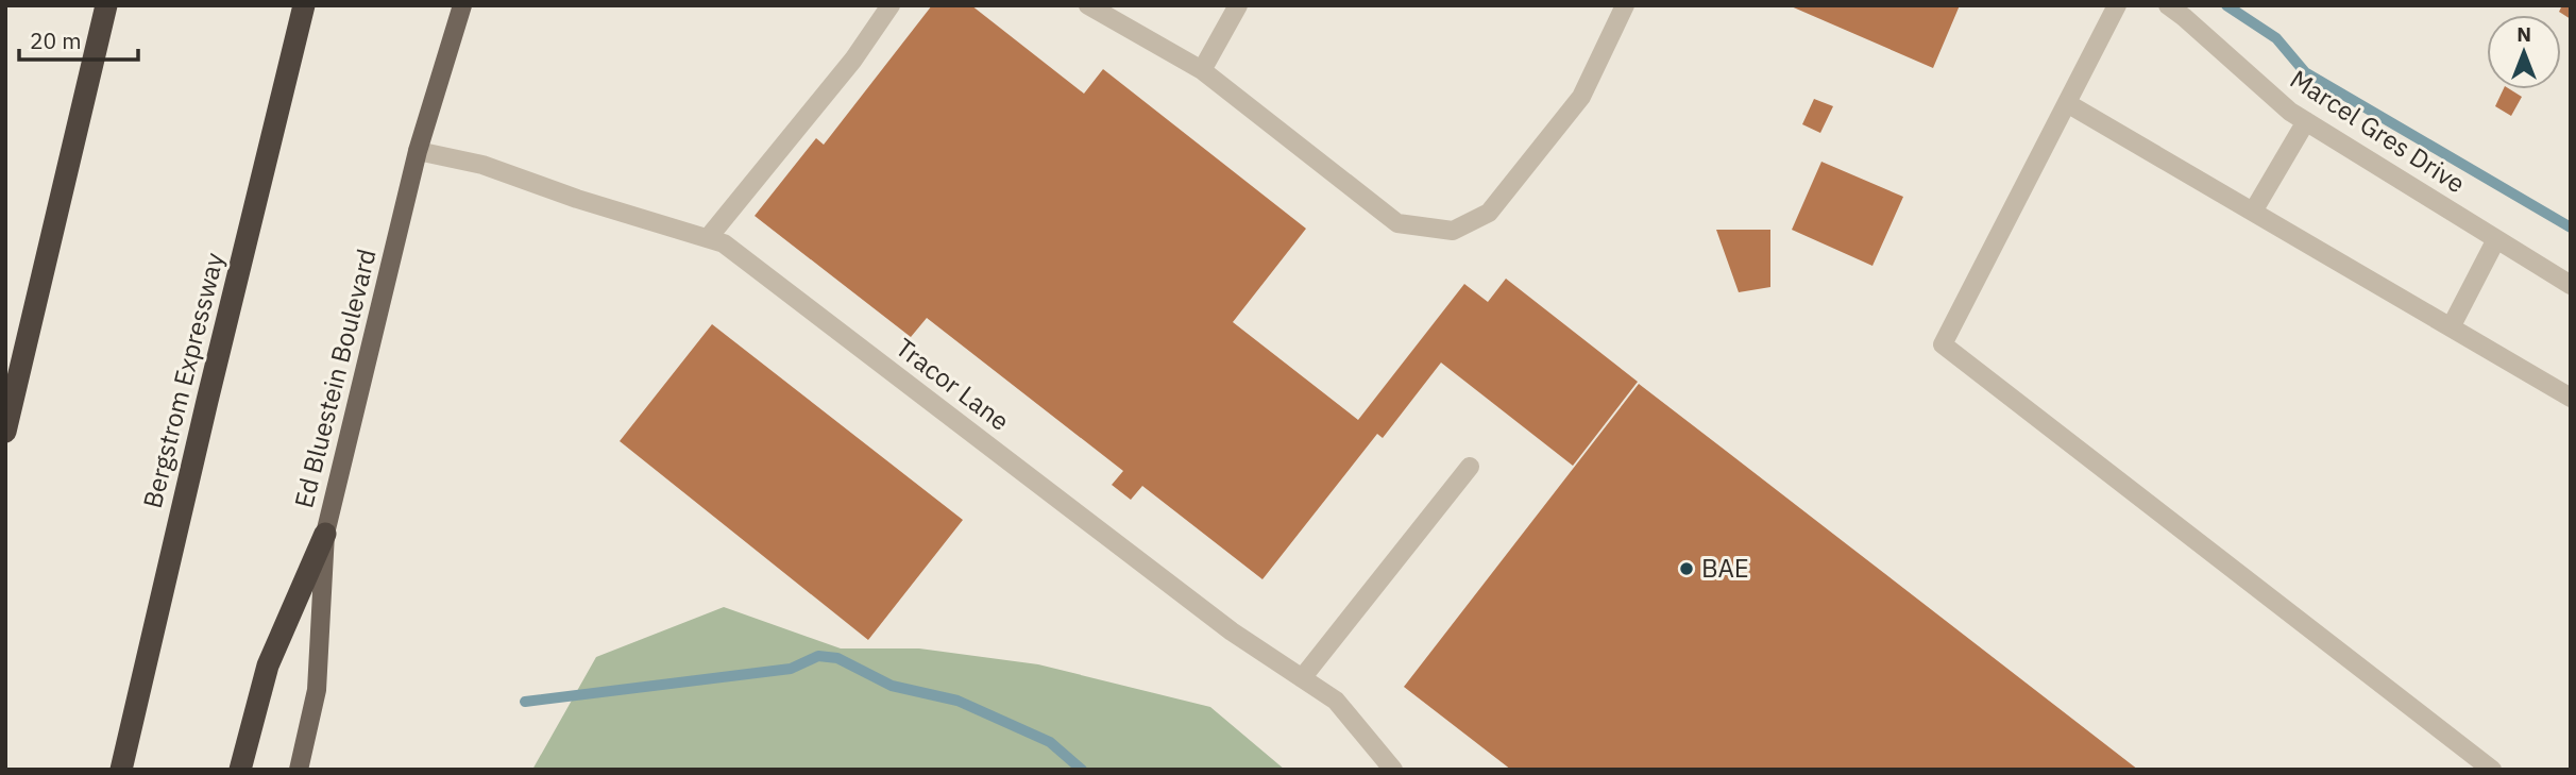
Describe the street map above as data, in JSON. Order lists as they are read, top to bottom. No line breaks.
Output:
{"streets":{"highway":["Bergstrom Expressway"],"main road":["Ed Bluestein Boulevard"],"street":["Marcel Gres Drive","Tracor Lane"]},"crossings":[["Ed Bluestein Boulevard","Tracor Lane"]],"places":["BAE"],"scale_bar":"20 m","north":"top"}
